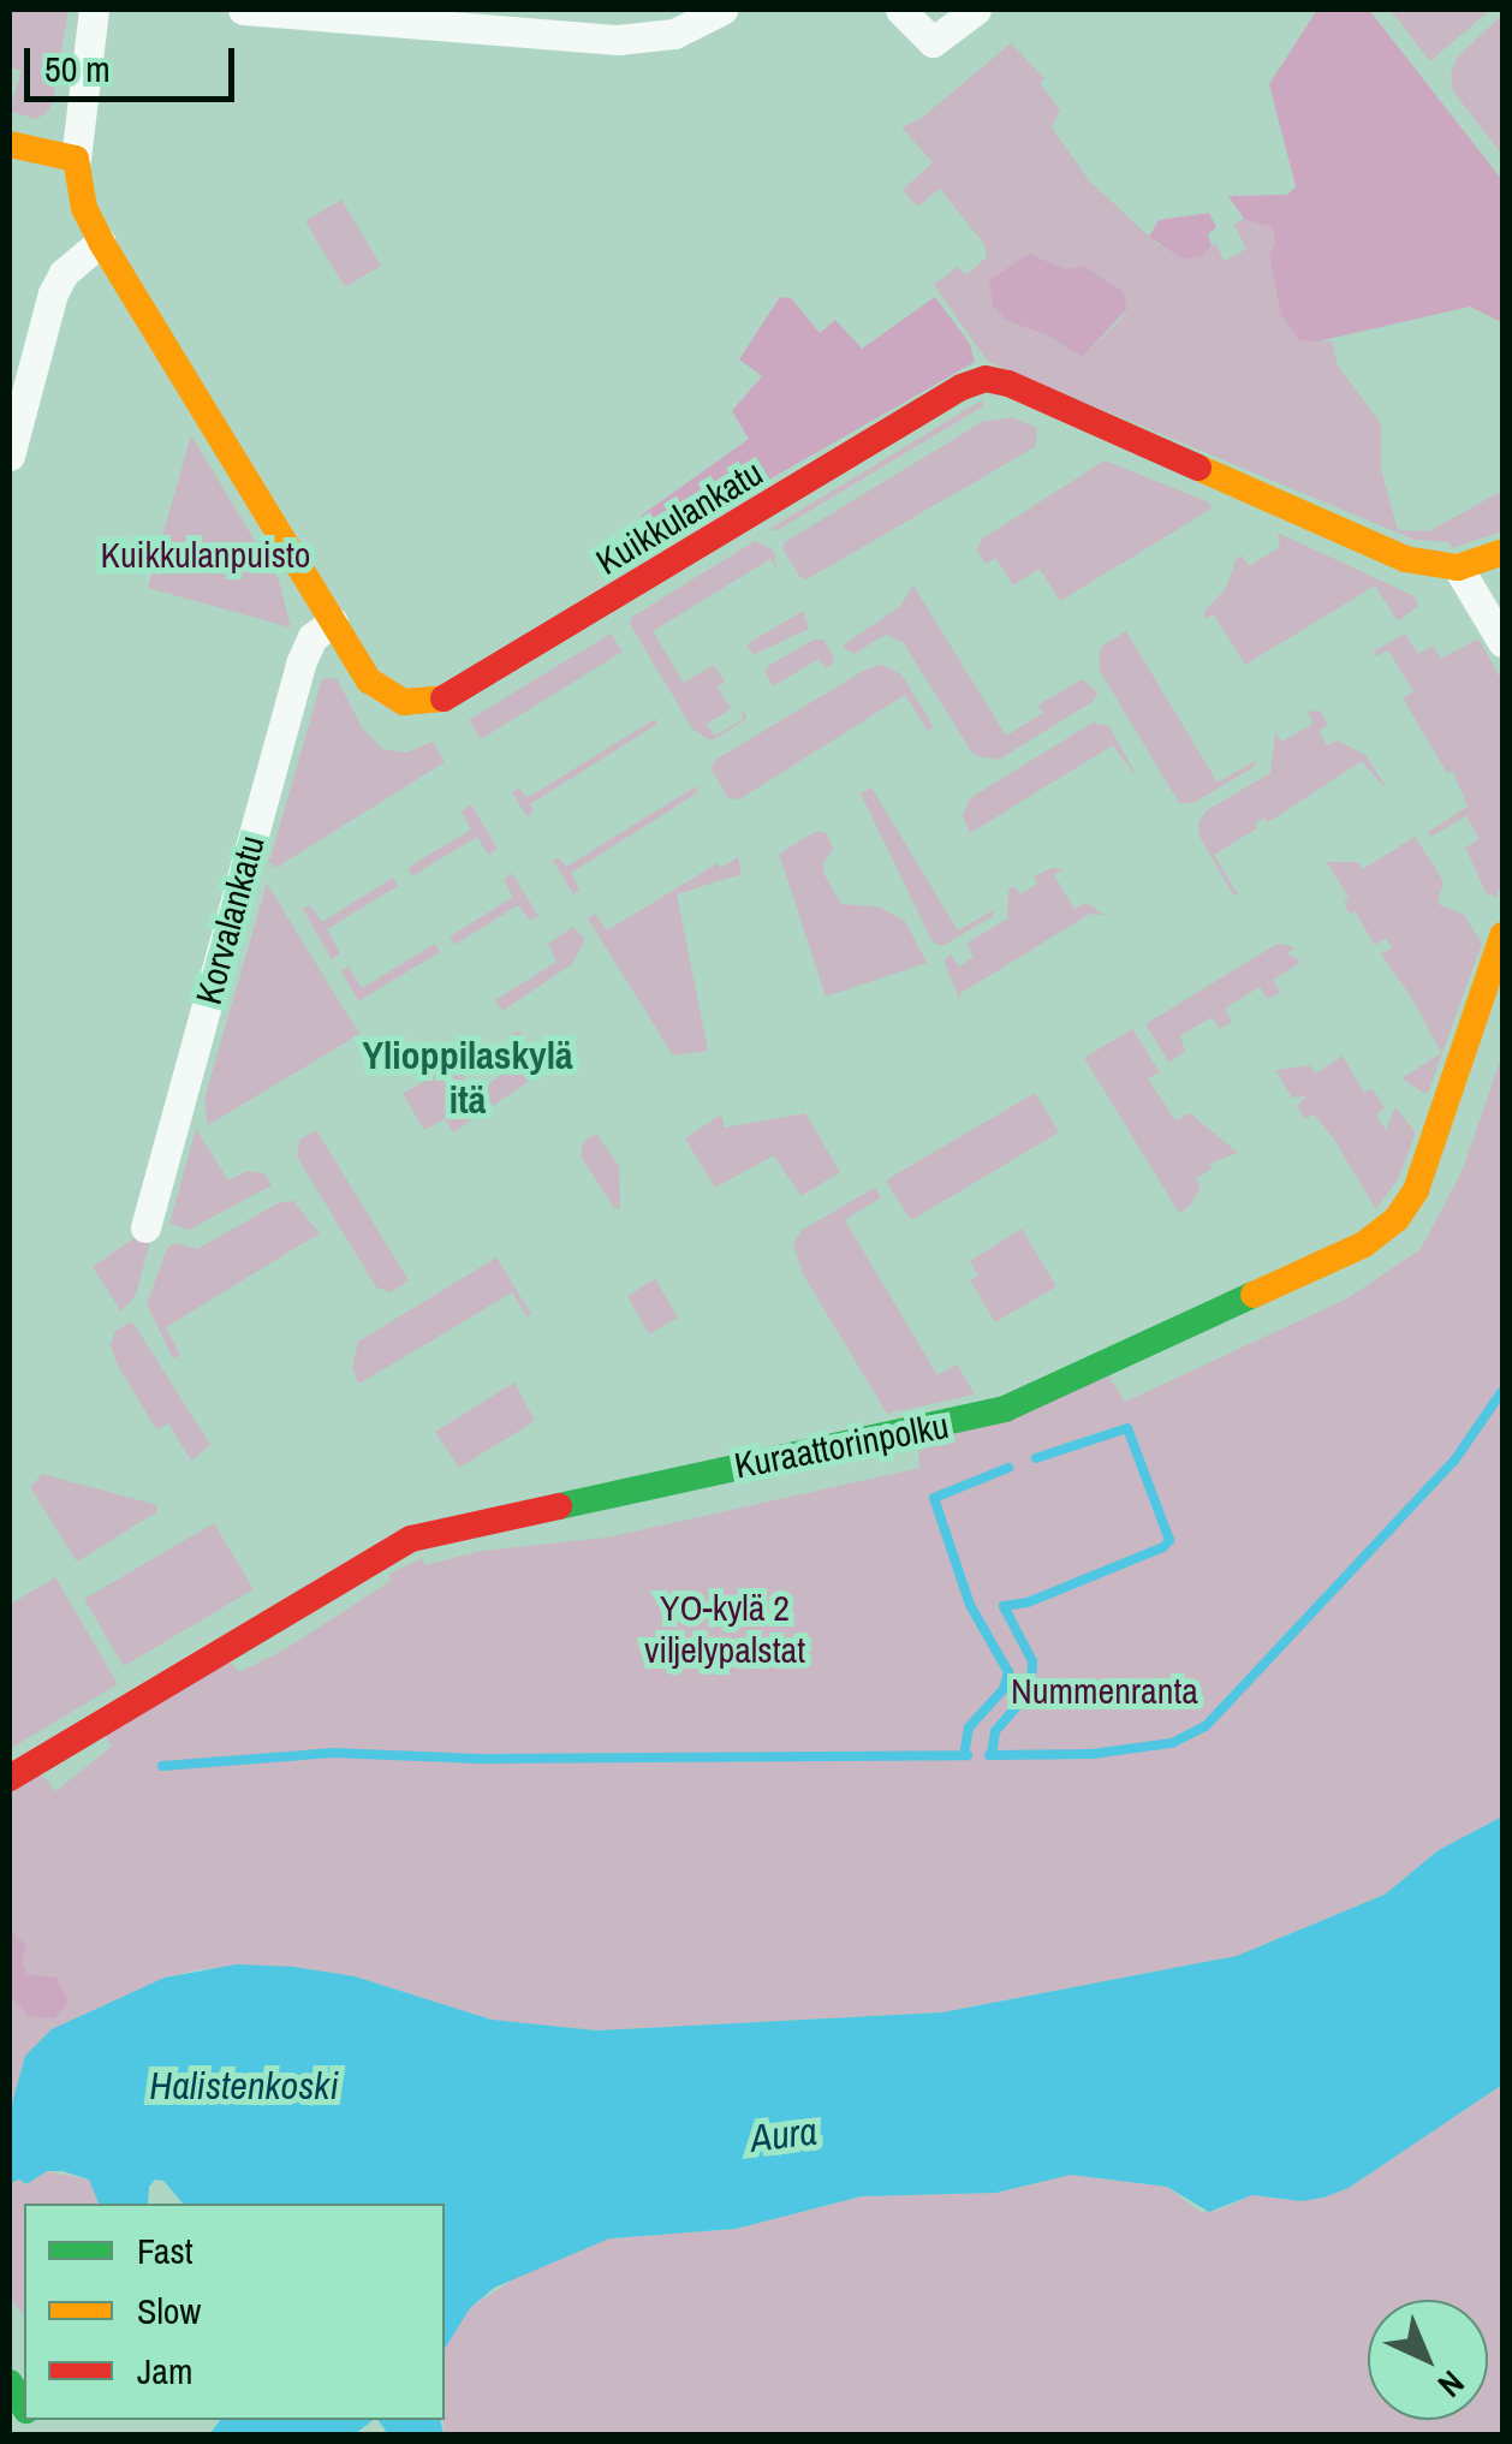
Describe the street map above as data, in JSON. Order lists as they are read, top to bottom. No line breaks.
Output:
{"streets":{"street":["Kuikkulankatu","Korvalankatu","Kuraattorinpolku"]},"crossings":[["Kuikkulankatu","Korvalankatu"]],"districts":["Ylioppilaskylä itä"],"water":["Halistenkoski","Aura"],"parks":["Kuikkulanpuisto","YO-kylä 2 viljelypalstat","Nummenranta"],"legend":["Fast","Slow","Jam"],"scale_bar":"50 m","north":"bottom right"}
